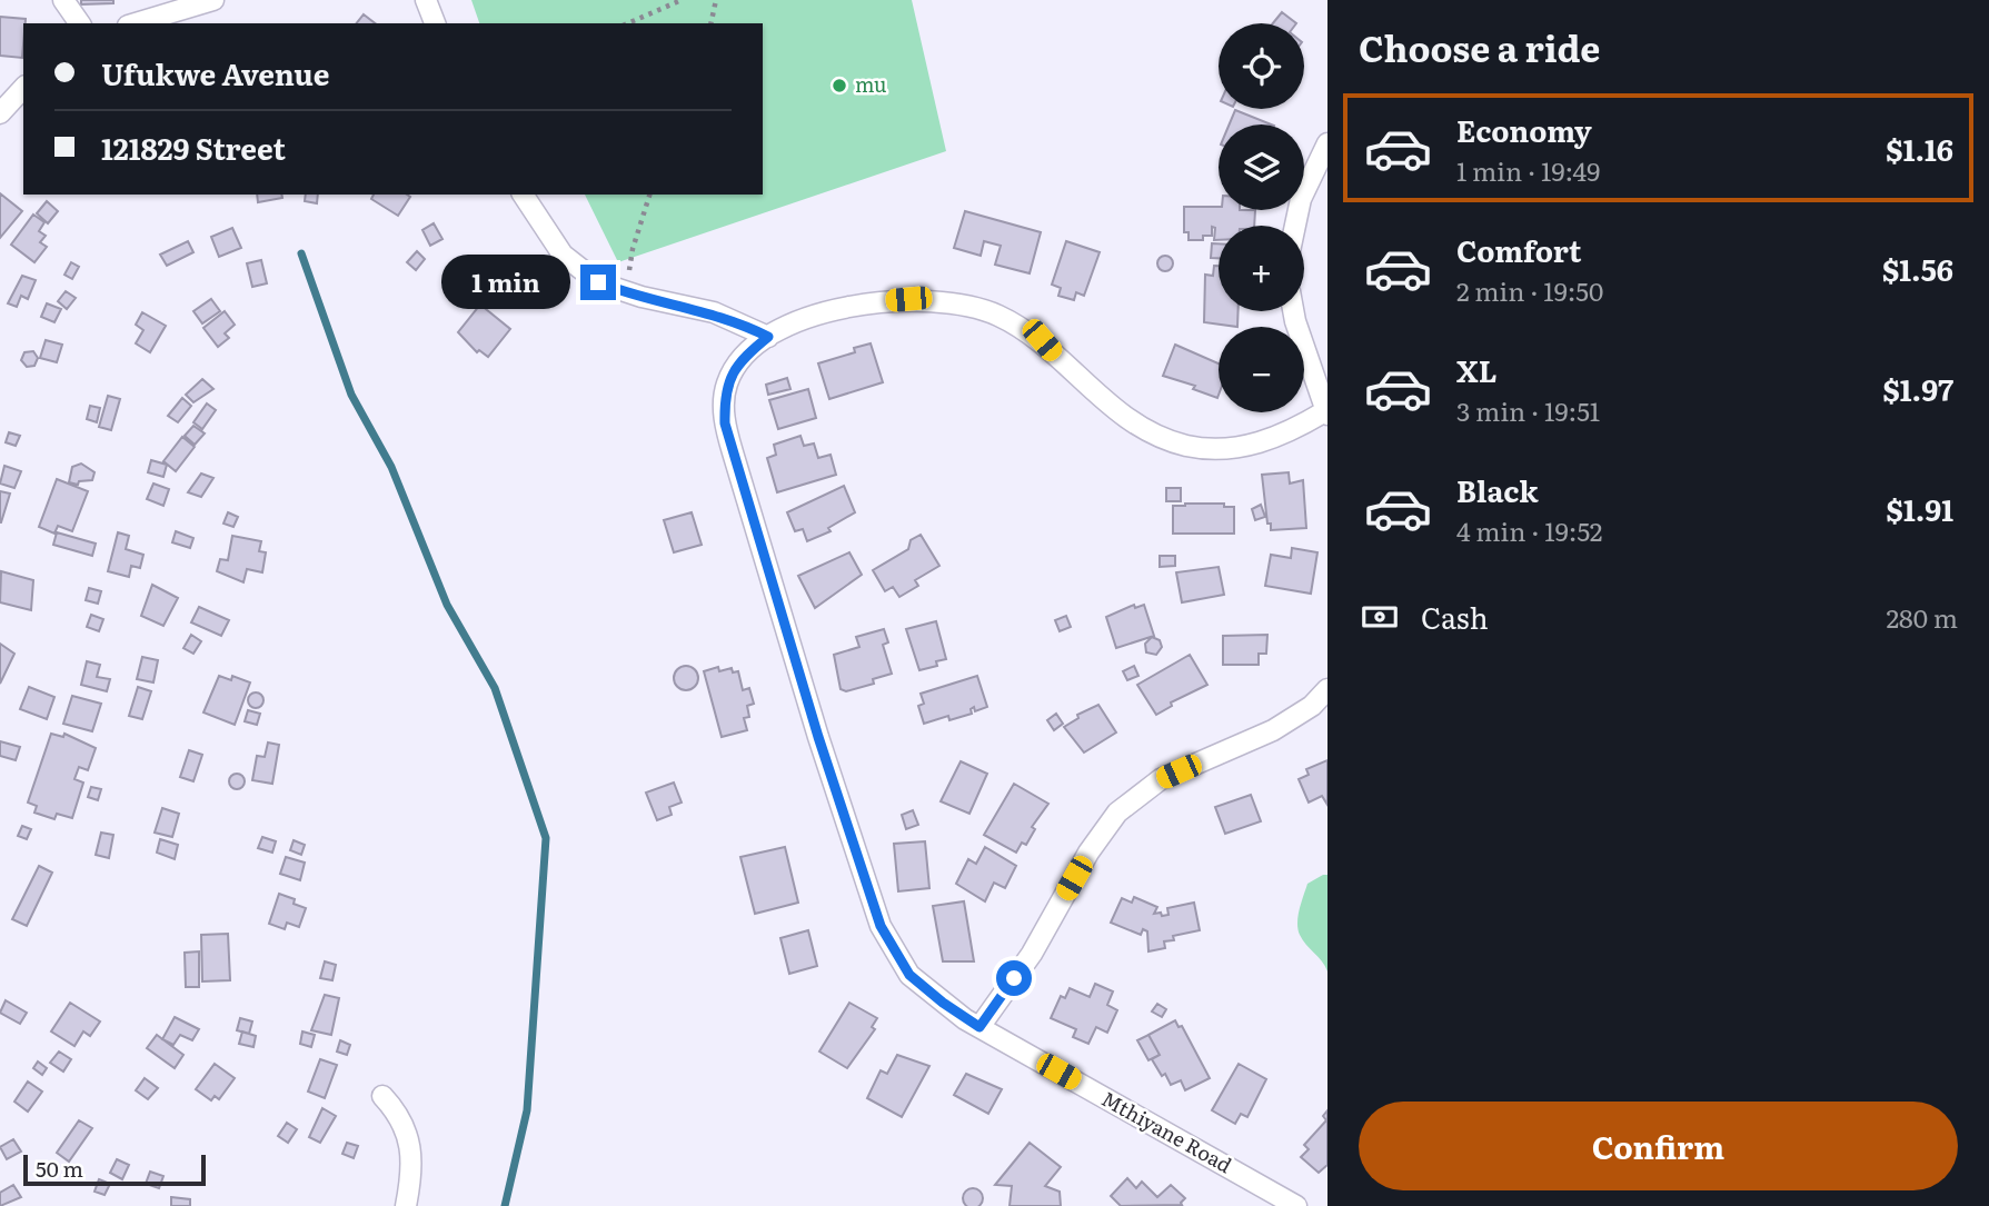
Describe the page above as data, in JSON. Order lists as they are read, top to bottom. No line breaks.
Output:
{"streets":{"street":["Mthiyane Road"]},"places":["mu"],"scale_bar":"50 m","page":{"heading":"Choose a ride","map_buttons":["+","−"],"banner":["Ufukwe Avenue","121829 Street"],"list":[{"name":"Economy","note":"1 min · 19:49","value":"$1.16"},{"name":"Comfort","note":"2 min · 19:50","value":"$1.56"},{"name":"XL","note":"3 min · 19:51","value":"$1.97"},{"name":"Black","note":"4 min · 19:52","value":"$1.91"}],"bubble":"1 min","pay":["Cash","280 m"],"buttons":"Confirm","scale":"50 m"}}
